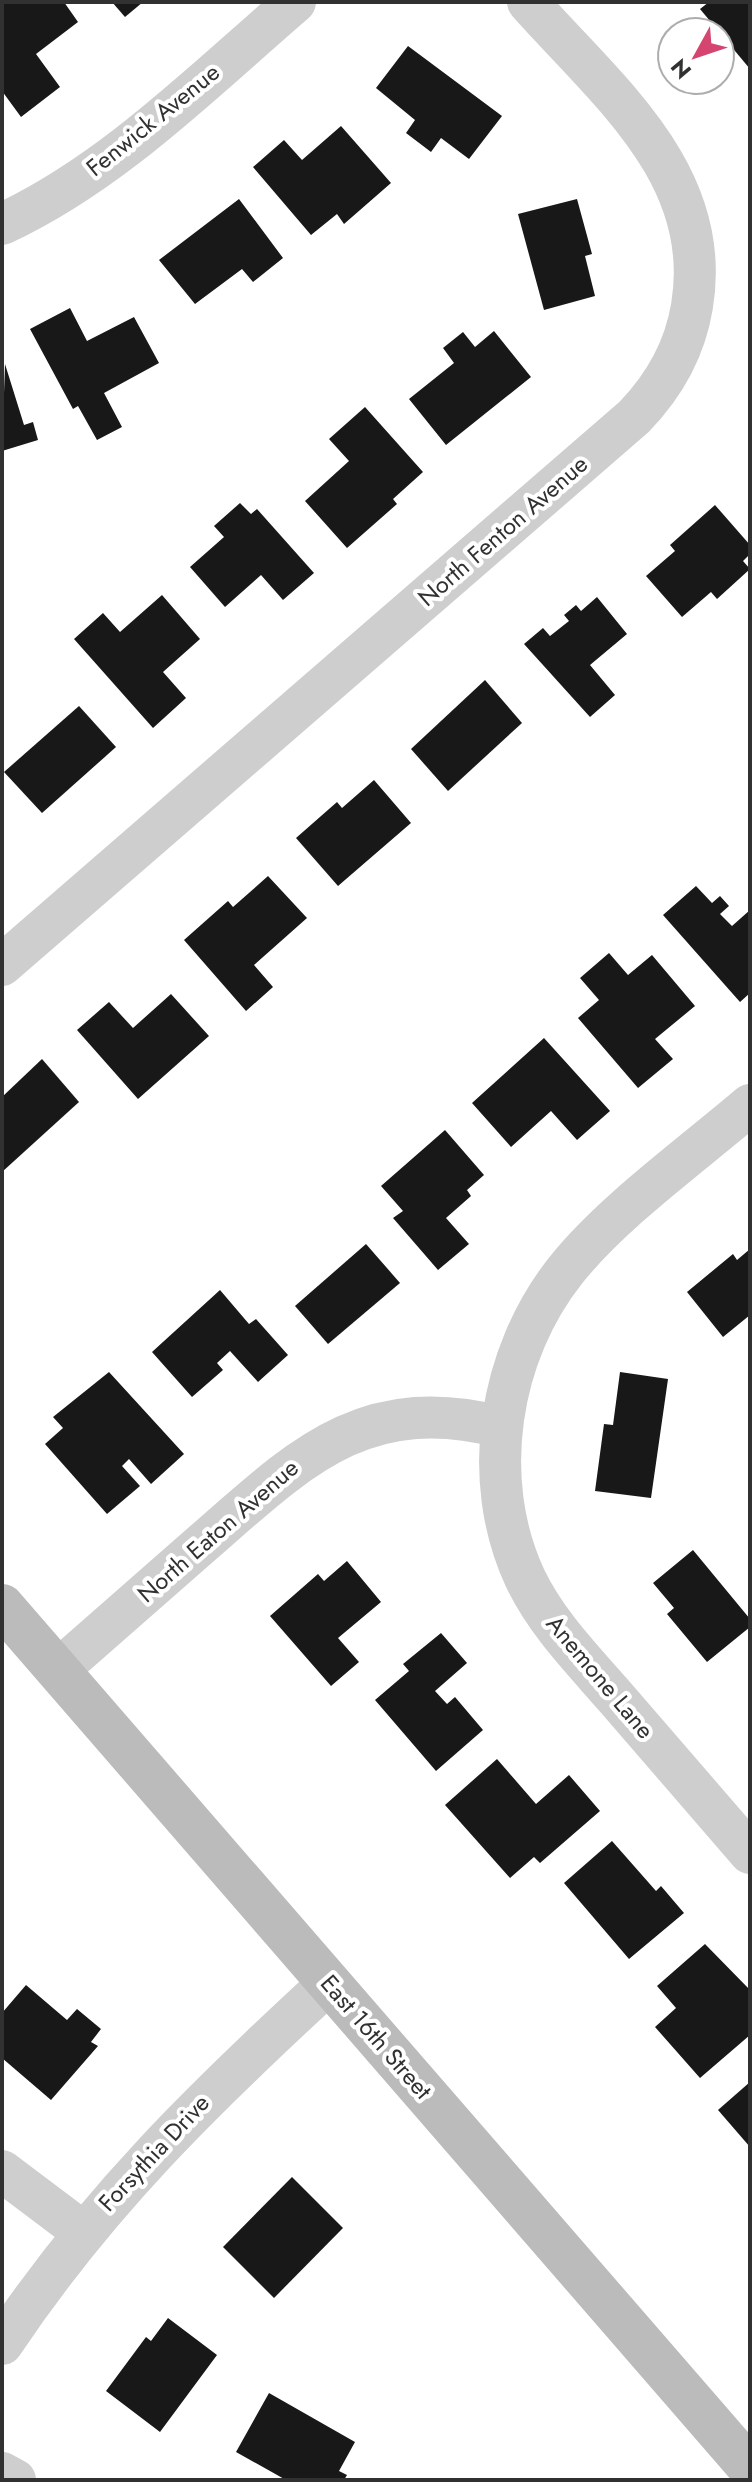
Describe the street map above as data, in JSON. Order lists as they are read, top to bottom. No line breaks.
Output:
{"streets":{"street":["Fenwick Avenue","North Fenton Avenue","North Eaton Avenue","Anemone Lane","East 16th Street","Forsythia Drive"]},"crossings":[["North Eaton Avenue","Anemone Lane"],["North Eaton Avenue","East 16th Street"],["East 16th Street","Forsythia Drive"]],"north":"bottom left"}
